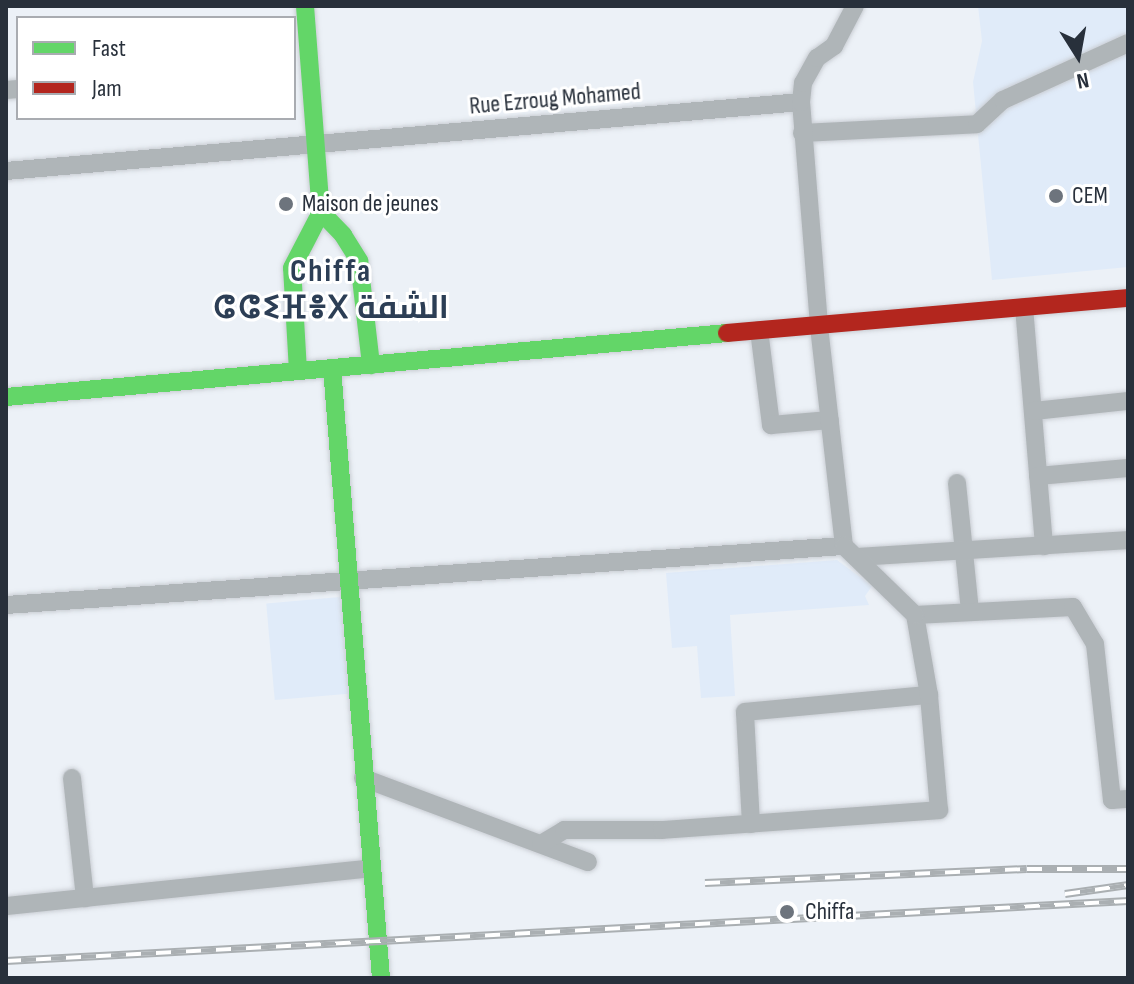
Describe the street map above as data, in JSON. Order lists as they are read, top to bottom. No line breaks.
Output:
{"streets":{"street":["Rue Ezroug Mohamed"]},"districts":["Chiffa ⵛⵛⵉⴼⴻⵝ الشفة"],"places":["CEM","Maison de jeunes","Chiffa"],"legend":["Fast","Jam"],"north":"bottom"}
